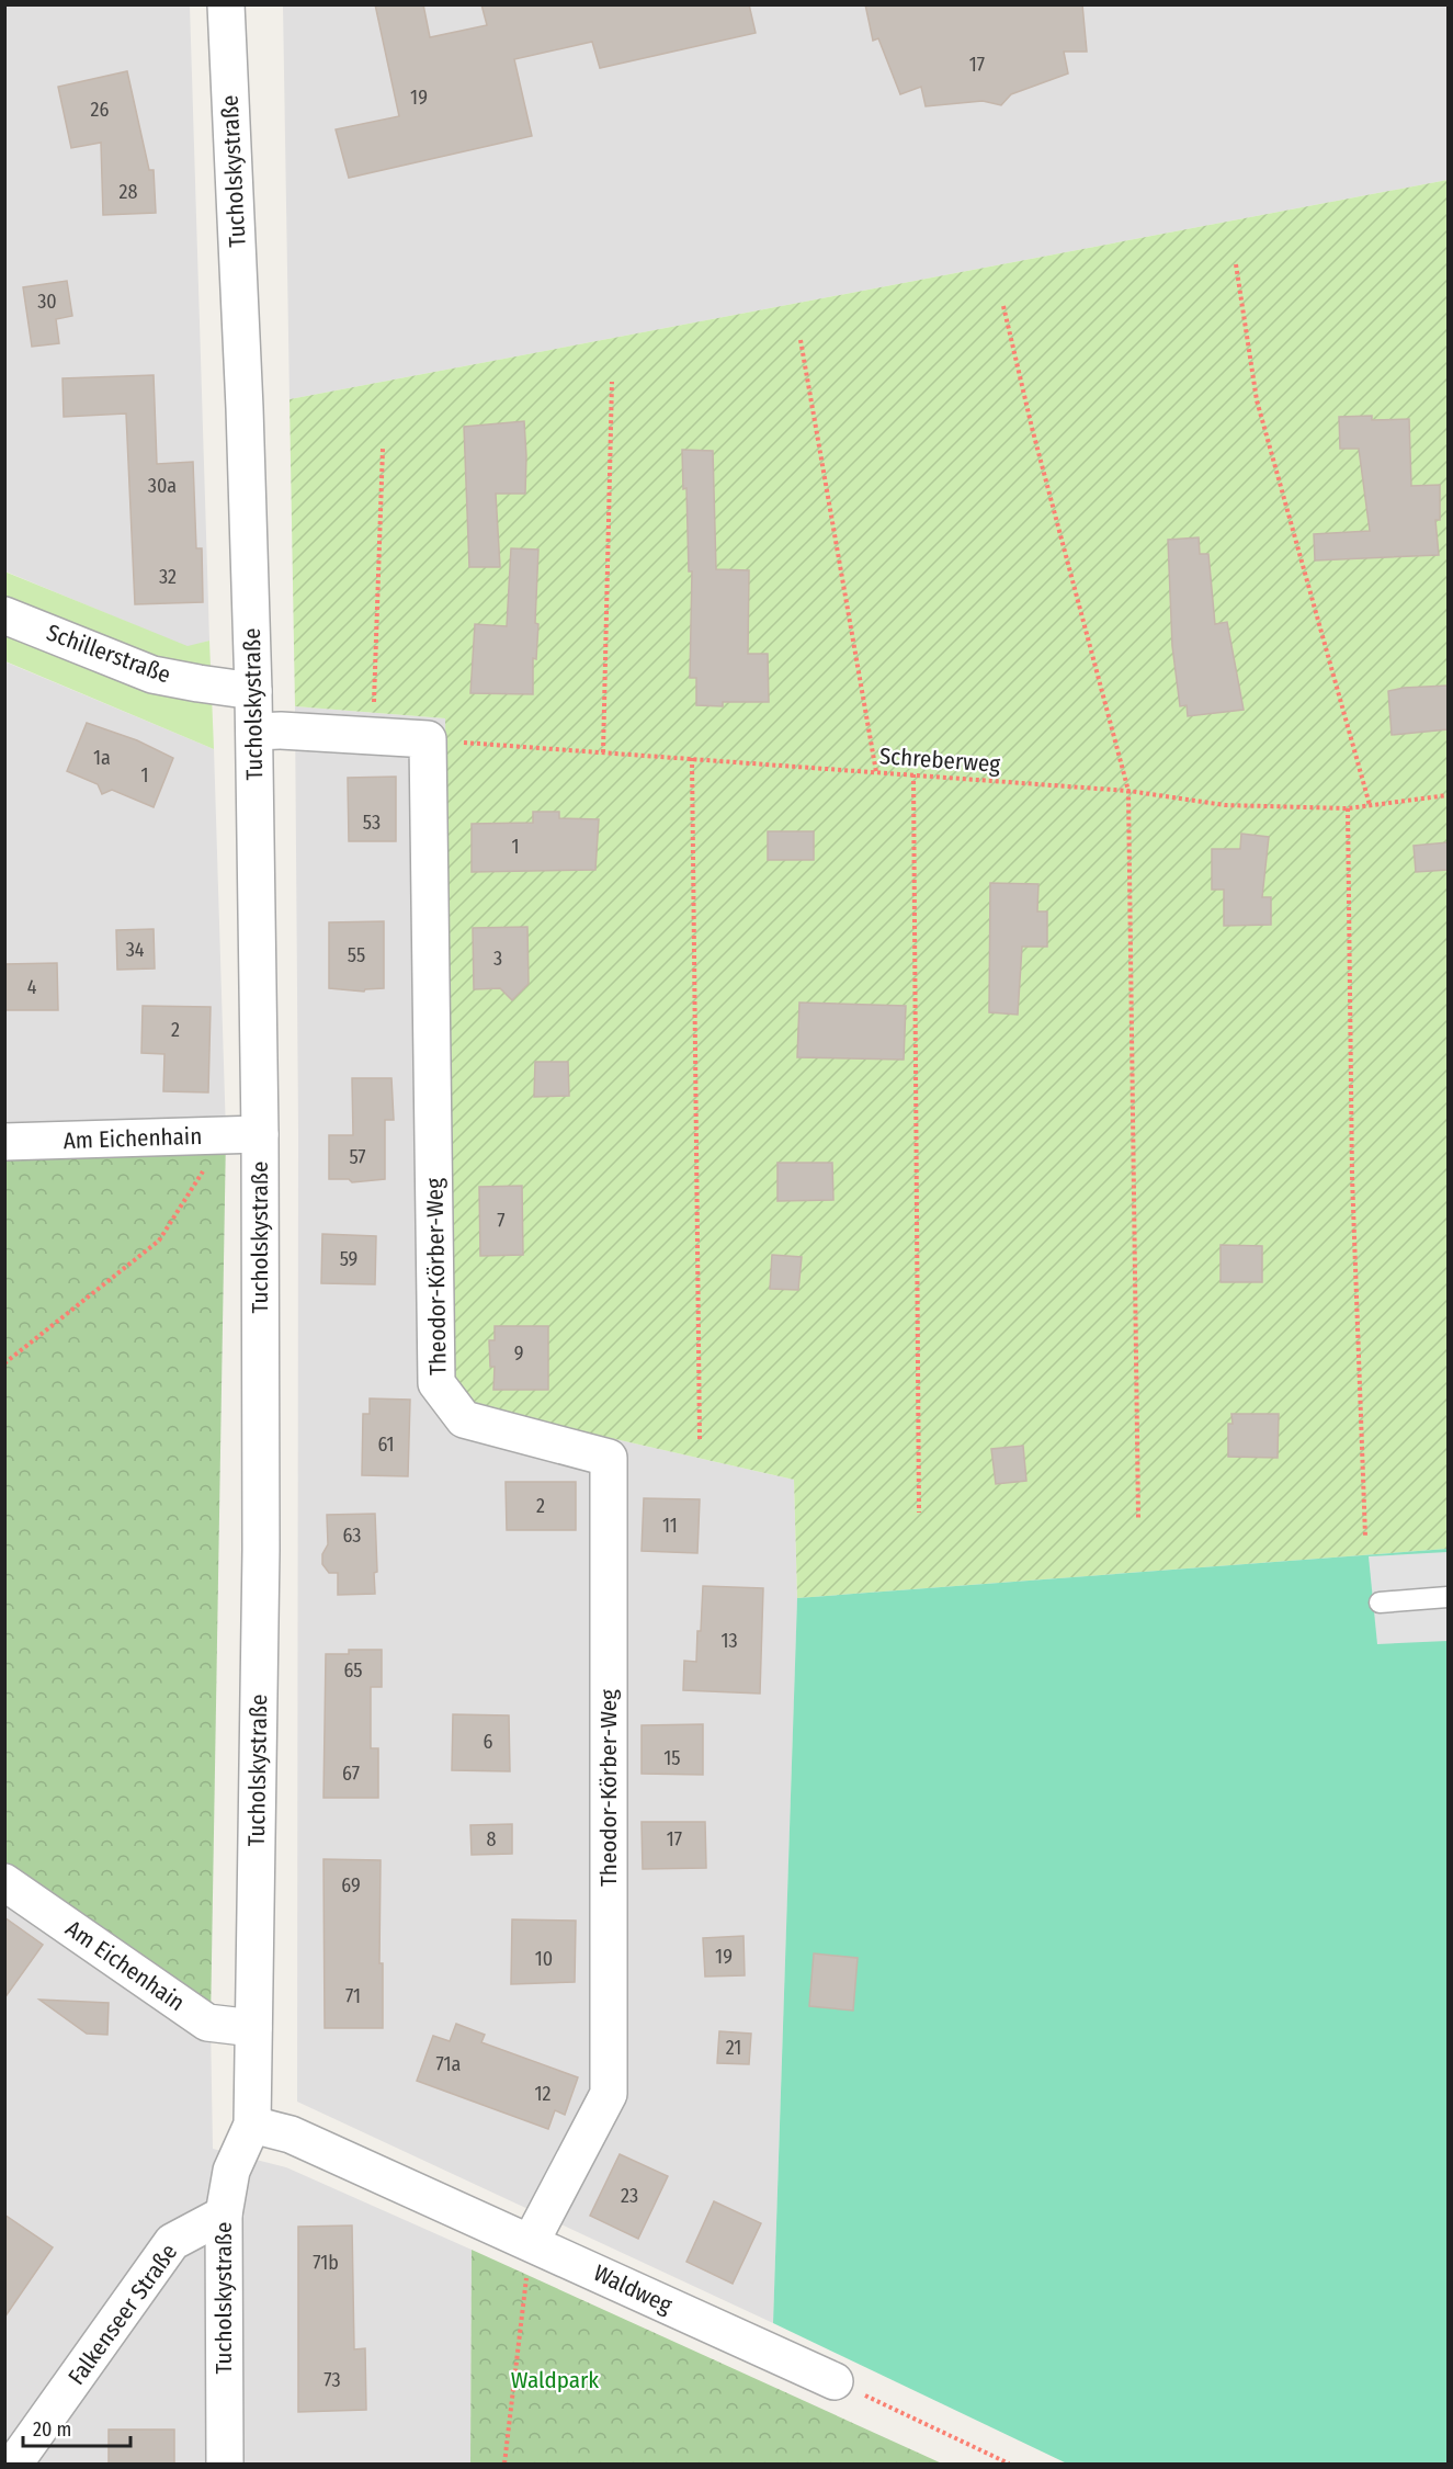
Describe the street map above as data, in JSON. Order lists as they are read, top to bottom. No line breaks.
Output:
{"streets":{"street":["Tucholskystraße","Schillerstraße","Am Eichenhain","Theodor-Körber-Weg","Waldweg","Falkenseer Straße"],"path":["Schreberweg"]},"crossings":[["Tucholskystraße","Schillerstraße"],["Tucholskystraße","Am Eichenhain"],["Tucholskystraße","Waldweg"],["Tucholskystraße","Falkenseer Straße"],["Schreberweg","Theodor-Körber-Weg"],["Theodor-Körber-Weg","Waldweg"]],"parks":["Waldpark"],"house_numbers":["17","19","26","28","30","30a","32","1a","1","53","1","34","55","3","4","2","57","7","59","9","61","2","11","63","13","65","6","15","67","8","17","69","19","10","71","21","71a","12","23","71b","73"],"scale_bar":"20 m"}
